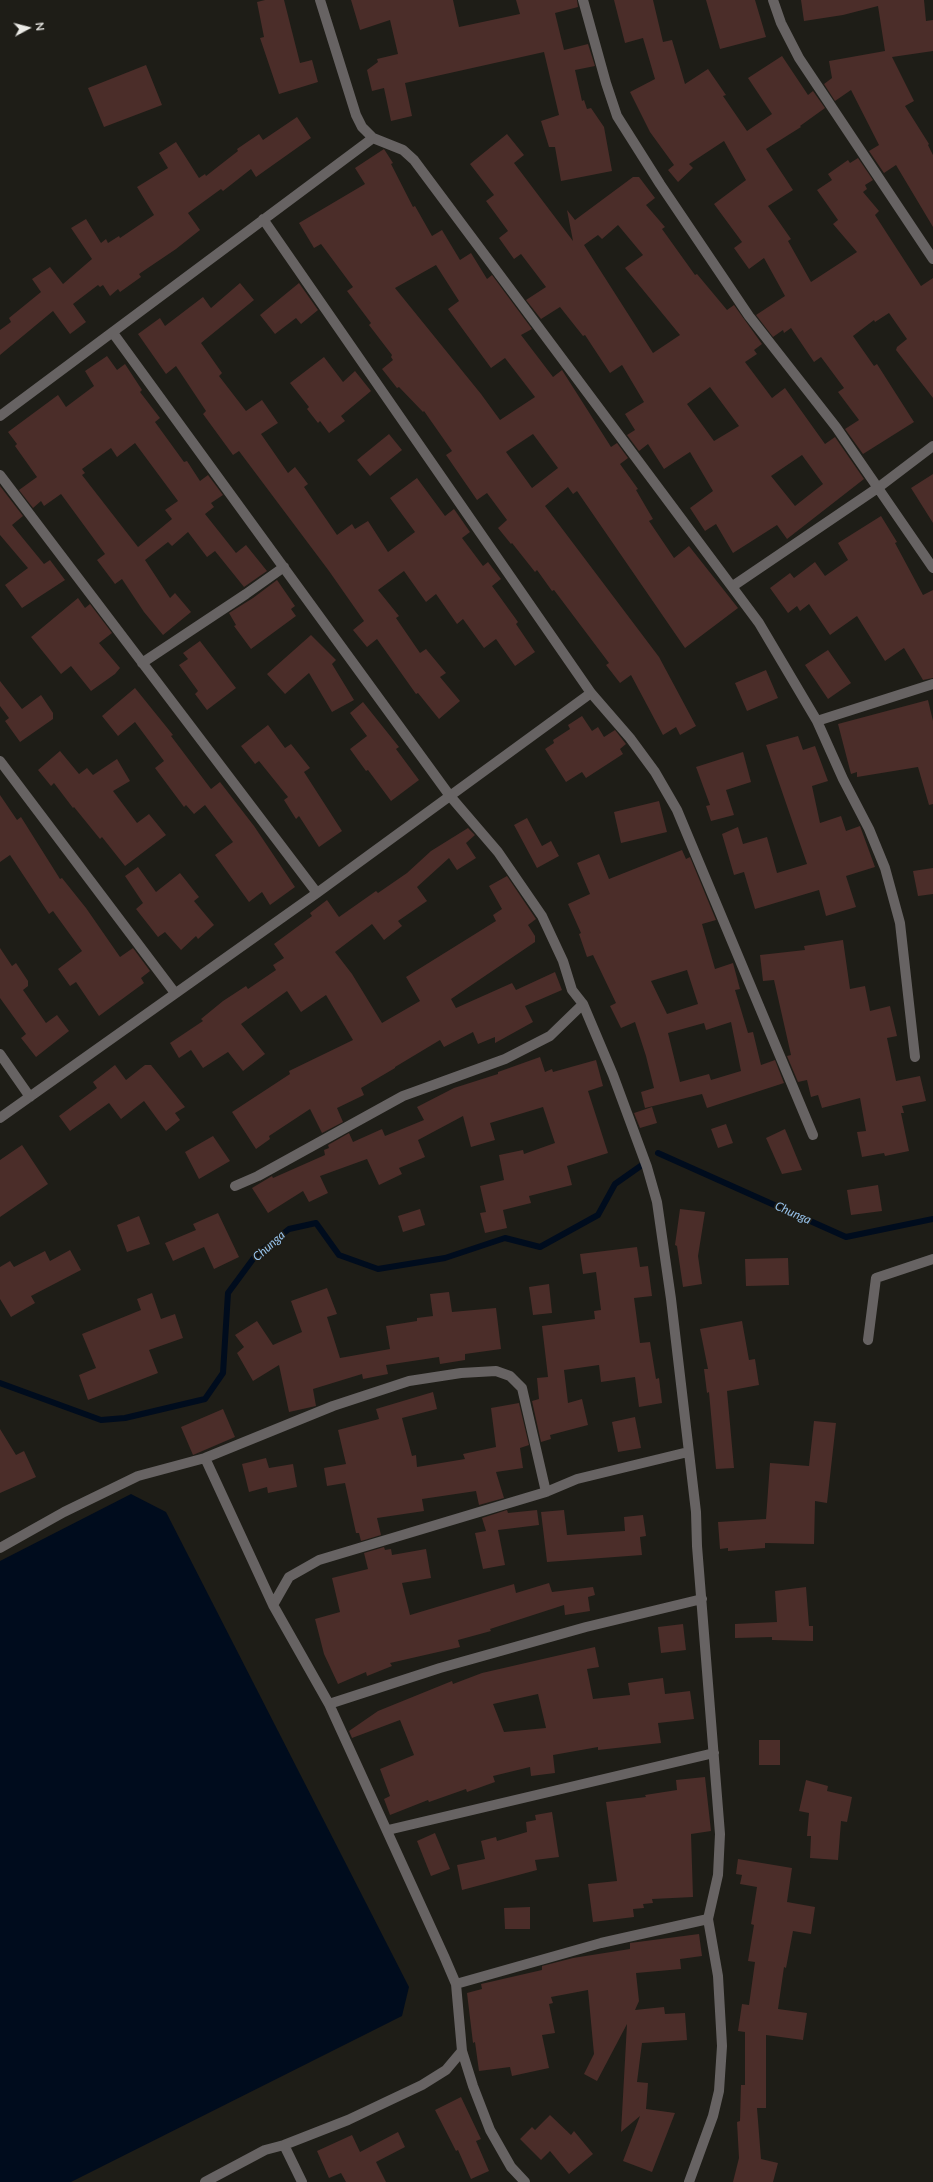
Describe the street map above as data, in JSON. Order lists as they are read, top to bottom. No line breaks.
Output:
{"water":["Chunga"],"north":"right"}
